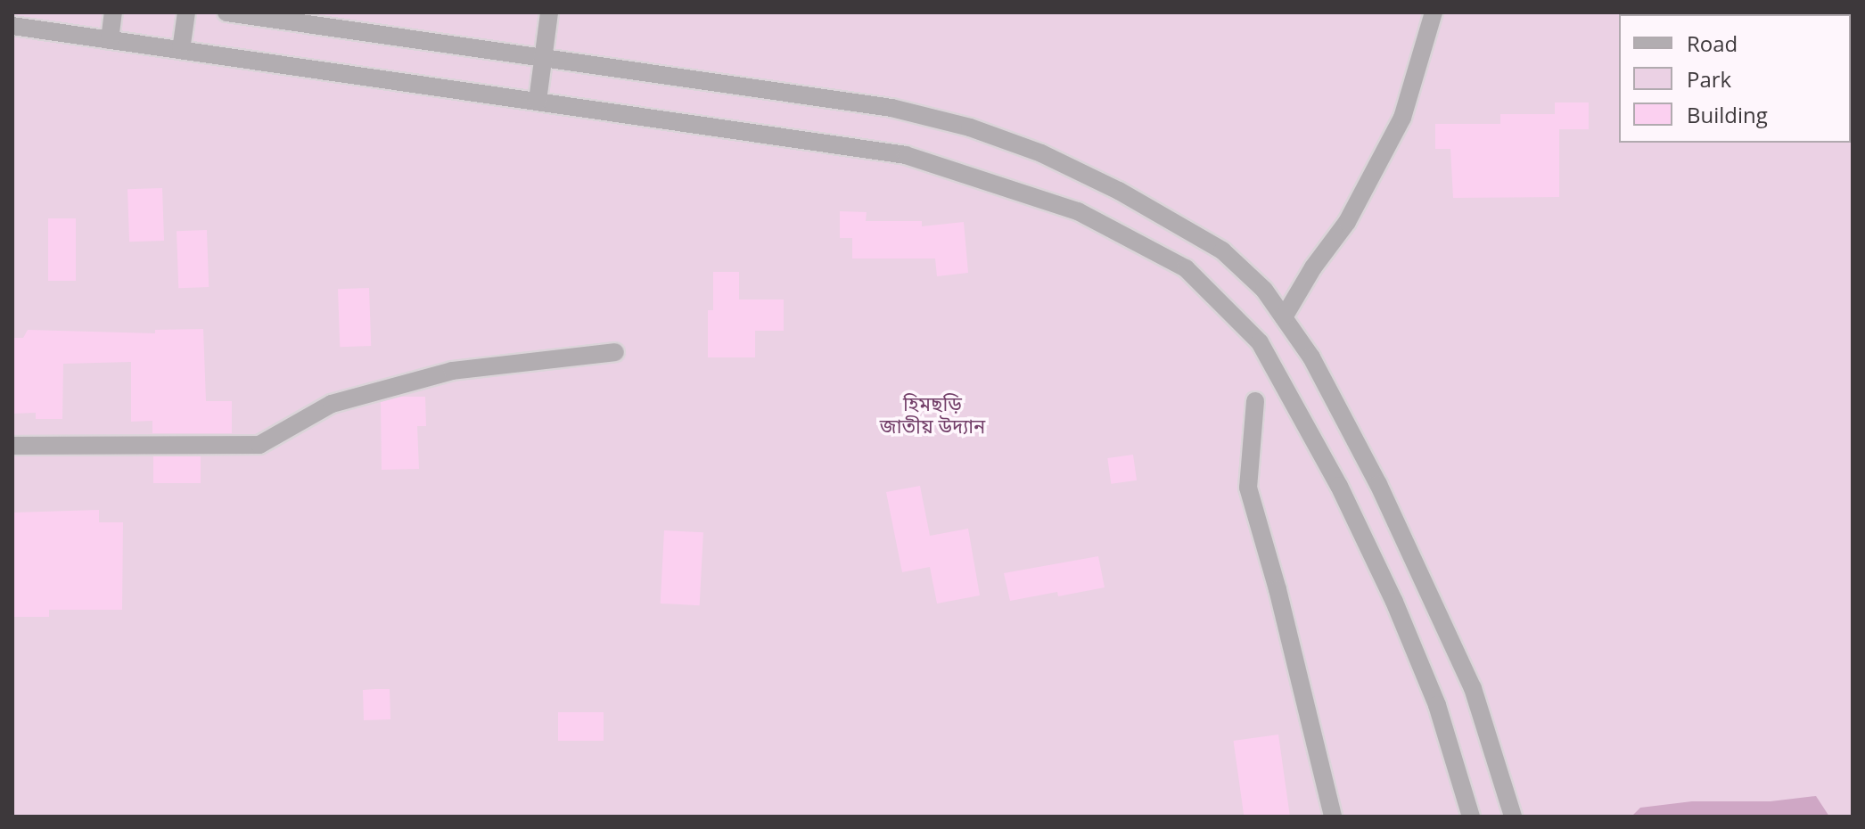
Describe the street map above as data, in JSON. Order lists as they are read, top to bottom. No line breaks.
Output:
{"parks":["হিমছড়ি জাতীয় উদ্যান"],"legend":["Road","Park","Building"]}
